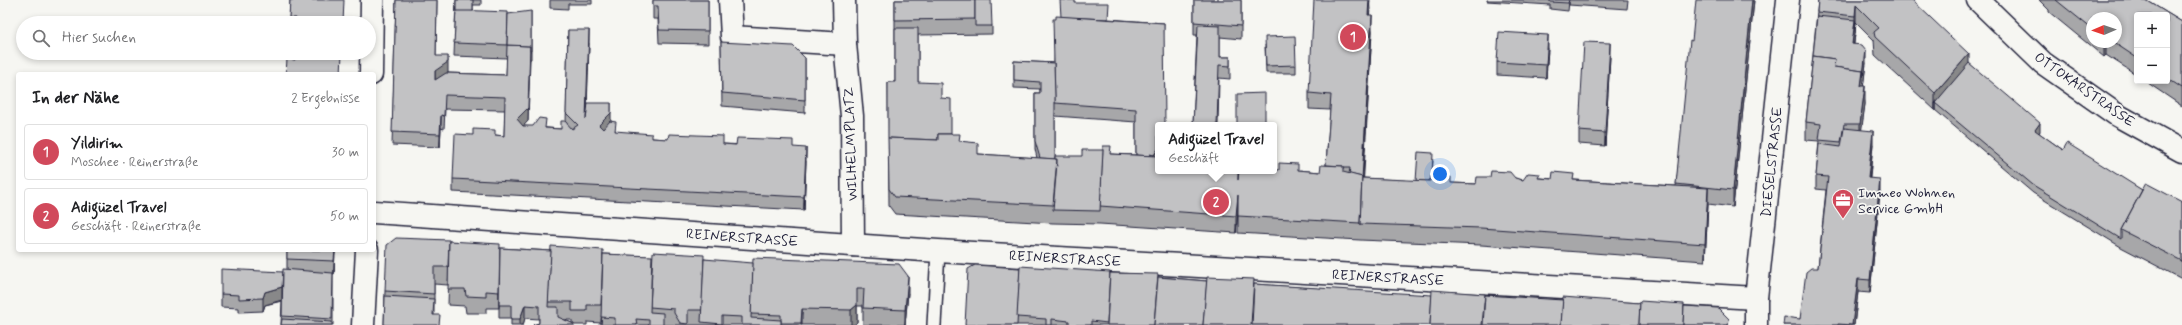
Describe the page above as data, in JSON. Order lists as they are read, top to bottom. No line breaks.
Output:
{"streets":{"street":["OTTOKARSTRASSE","WILHELMPLATZ","DIESELSTRASSE","REINERSTRASSE"]},"crossings":[["WILHELMPLATZ","REINERSTRASSE"],["DIESELSTRASSE","REINERSTRASSE"]],"places":{"office":["Immeo Wohnen Service GmbH"]},"north":"left","page":{"map_buttons":["+","−"],"search":"Hier suchen","pins":["1","2"],"heading":["In der Nähe","2 Ergebnisse"],"popup":["Adigüzel Travel","Geschäft"],"list":[{"mark":"1","name":"Yildirim","note":"Moschee · Reinerstraße","value":"30 m"},{"mark":"2","name":"Adigüzel Travel","note":"Geschäft · Reinerstraße","value":"50 m"}]}}
